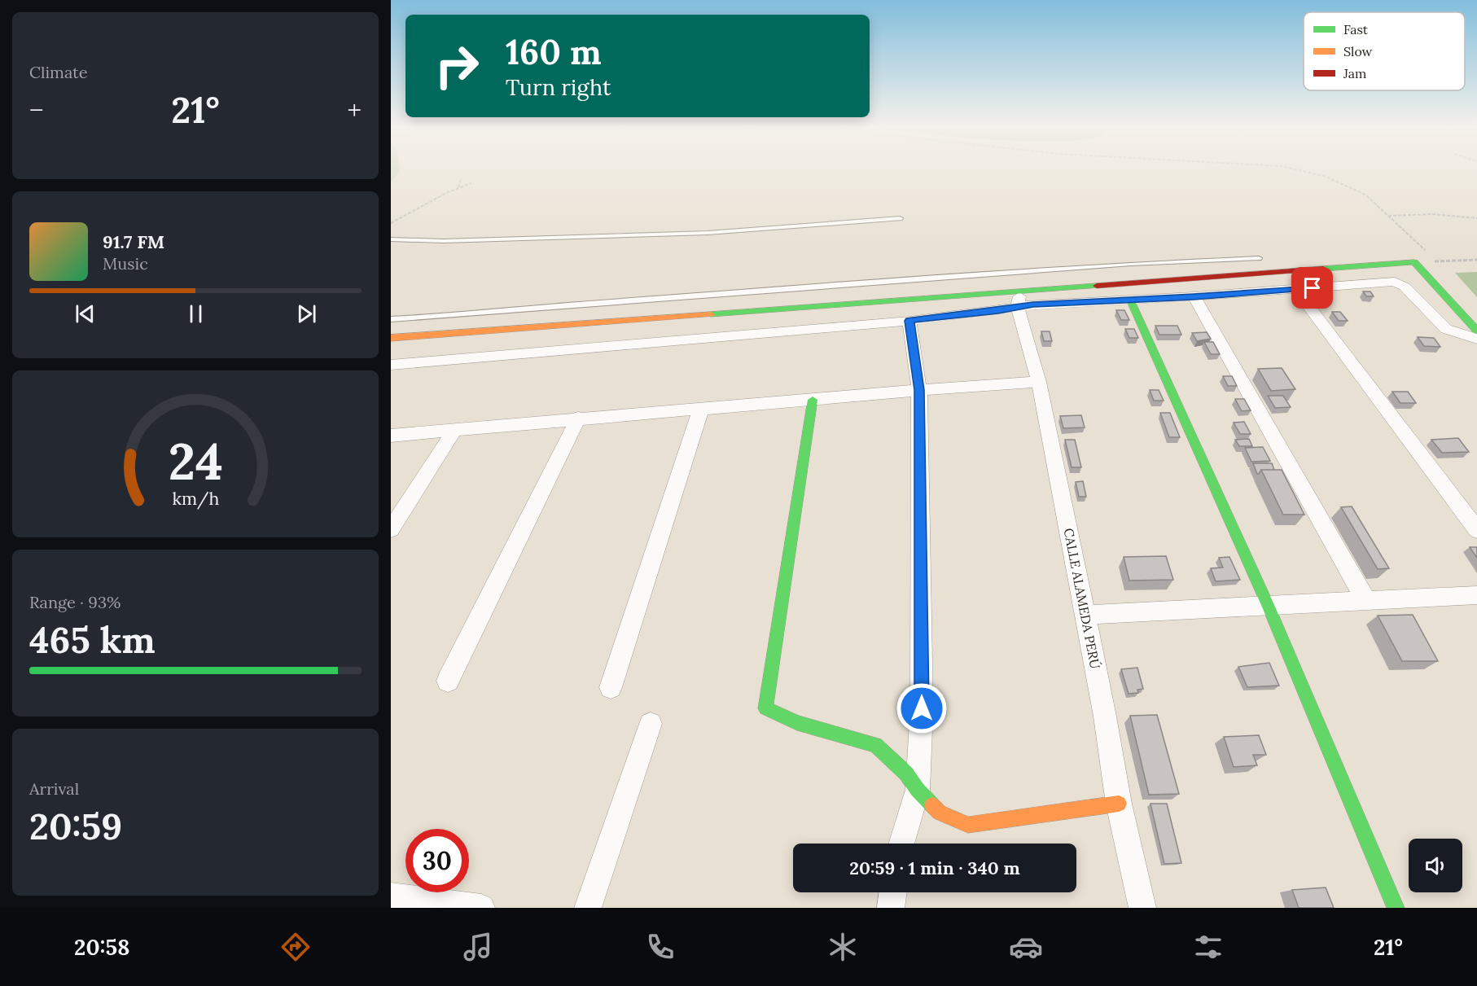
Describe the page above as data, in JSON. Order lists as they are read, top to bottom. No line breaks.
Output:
{"streets":{"street":["CALLE ALAMEDA PERÚ"]},"legend":["Fast","Slow","Jam"],"page":{"tile":["Climate",["Range · 93%","465 km"],["Arrival","20:59"]],"turn":["160 m","Turn right"],"heat":["−","21°","+"],"song":["91.7 FM","Music"],"limit":"30","trip":"20:59 · 1 min · 340 m","tabs":["20:58","21°"],"gauge":["24","km/h"]}}
